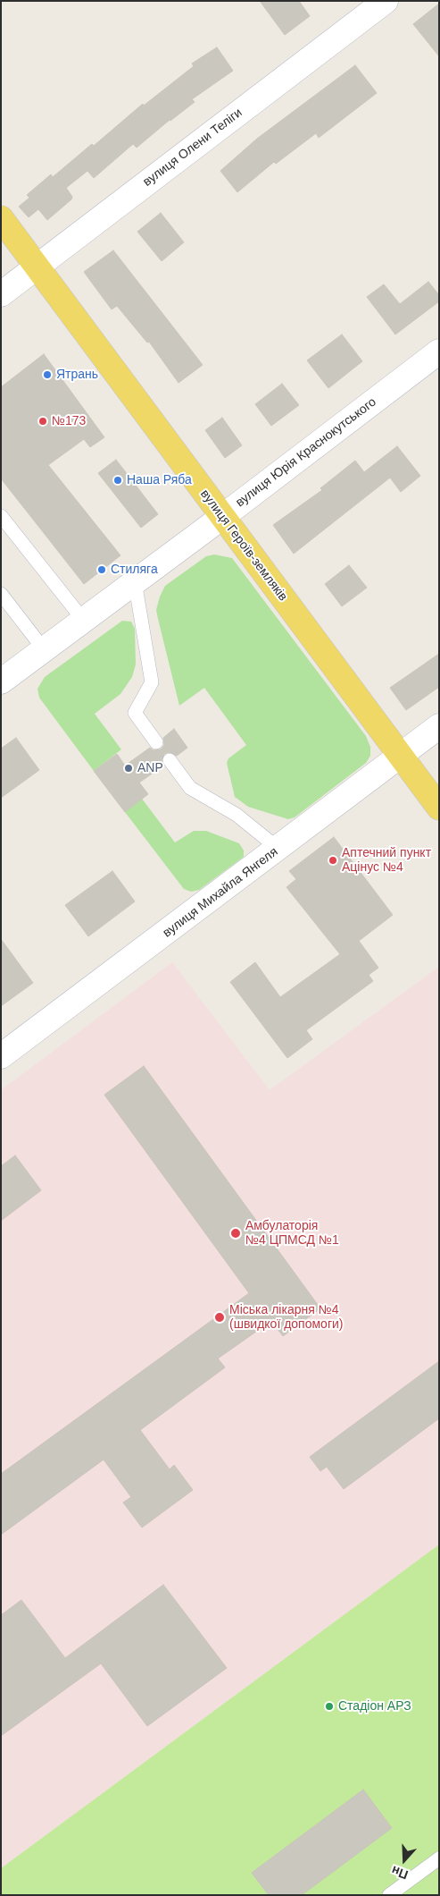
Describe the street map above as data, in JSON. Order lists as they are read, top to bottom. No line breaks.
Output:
{"streets":{"main road":["вулиця Героїв-земляків"],"street":["вулиця Олени Теліги","вулиця Юрія Краснокутського","вулиця Михайла Янгеля"]},"crossings":[["вулиця Олени Теліги","вулиця Героїв-земляків"],["вулиця Юрія Краснокутського","вулиця Героїв-земляків"],["вулиця Героїв-земляків","вулиця Михайла Янгеля"]],"places":["Ятрань","№173","Наша Ряба","Стиляга","ANP","Аптечний пункт Ацінус №4","Амбулаторія №4 ЦПМСД №1","Міська лікарня №4 (швидкої допомоги)","Стадіон АРЗ"],"north":"bottom"}
